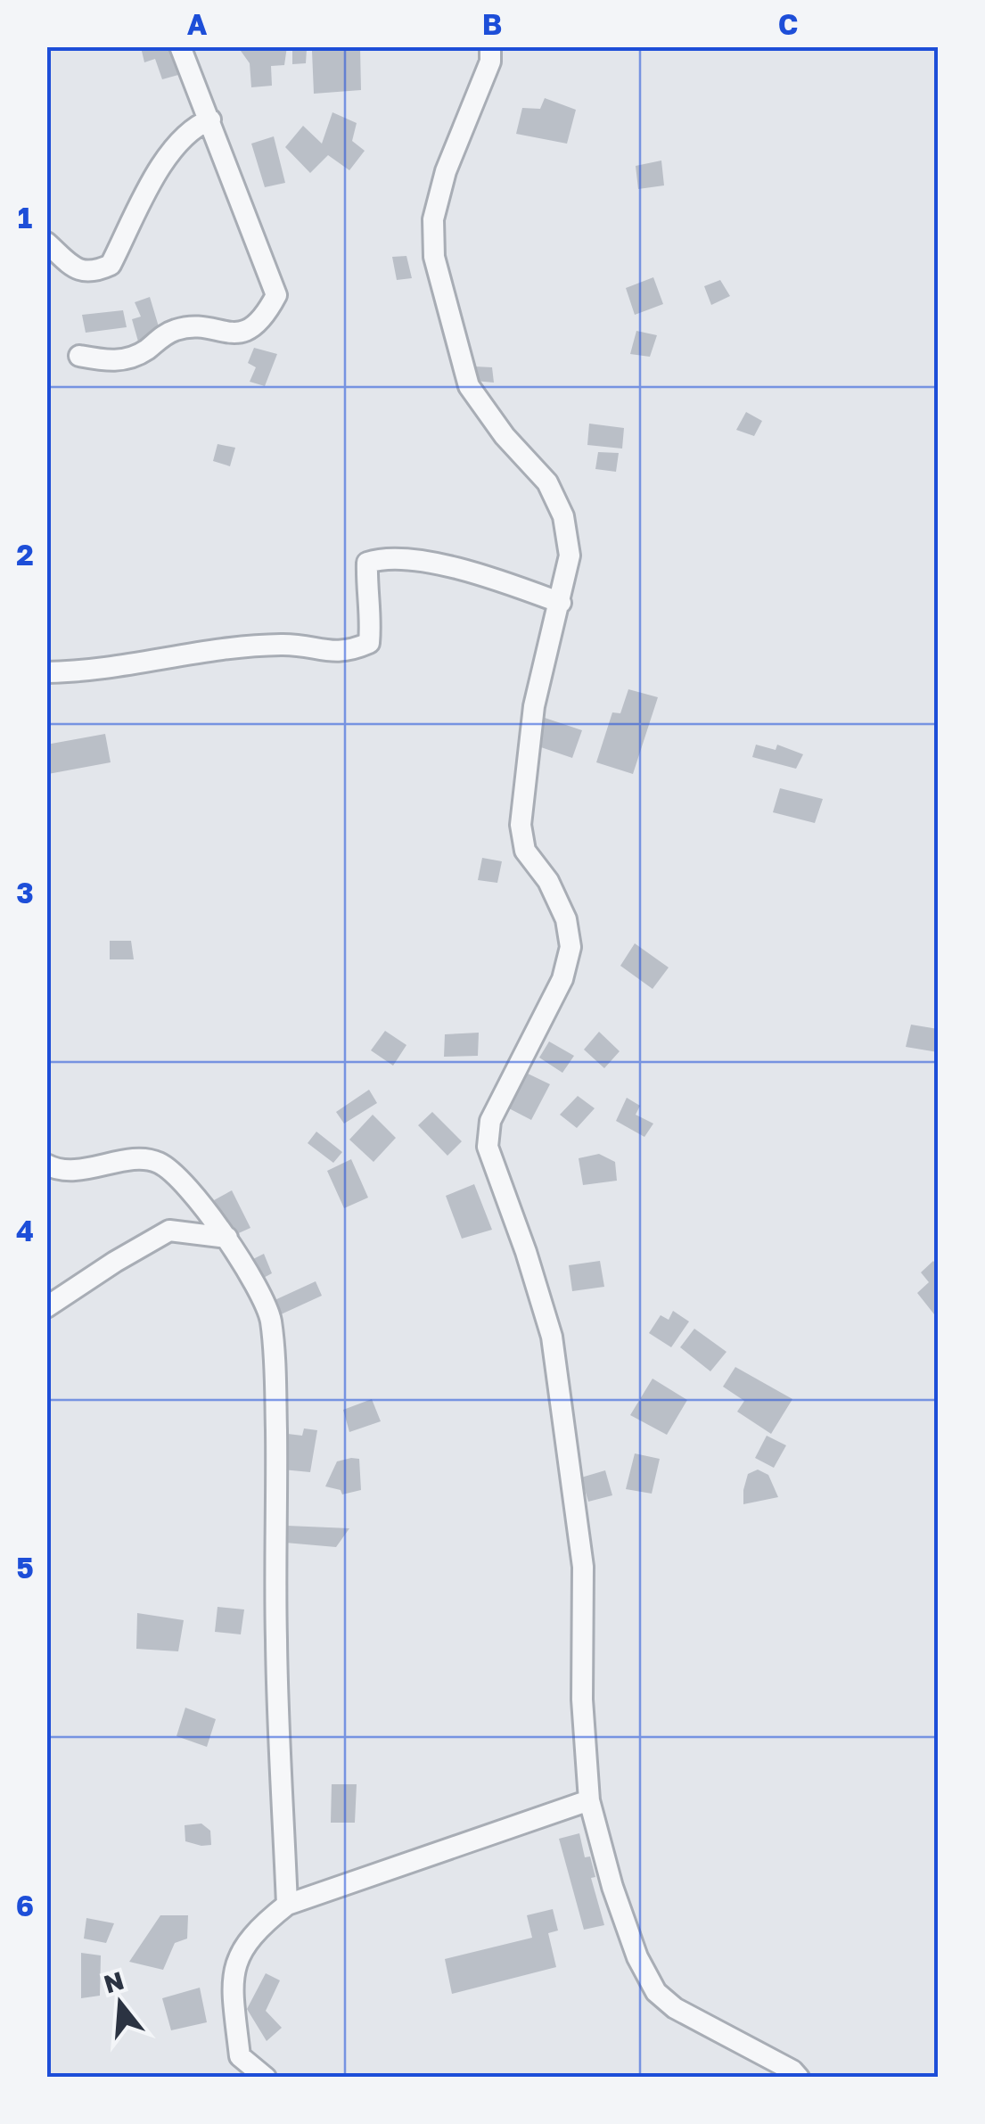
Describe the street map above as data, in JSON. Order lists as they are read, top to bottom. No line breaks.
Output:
{"north":"top","grid":{"columns":["A","B","C"],"rows":["1","2","3","4","5","6"]}}
